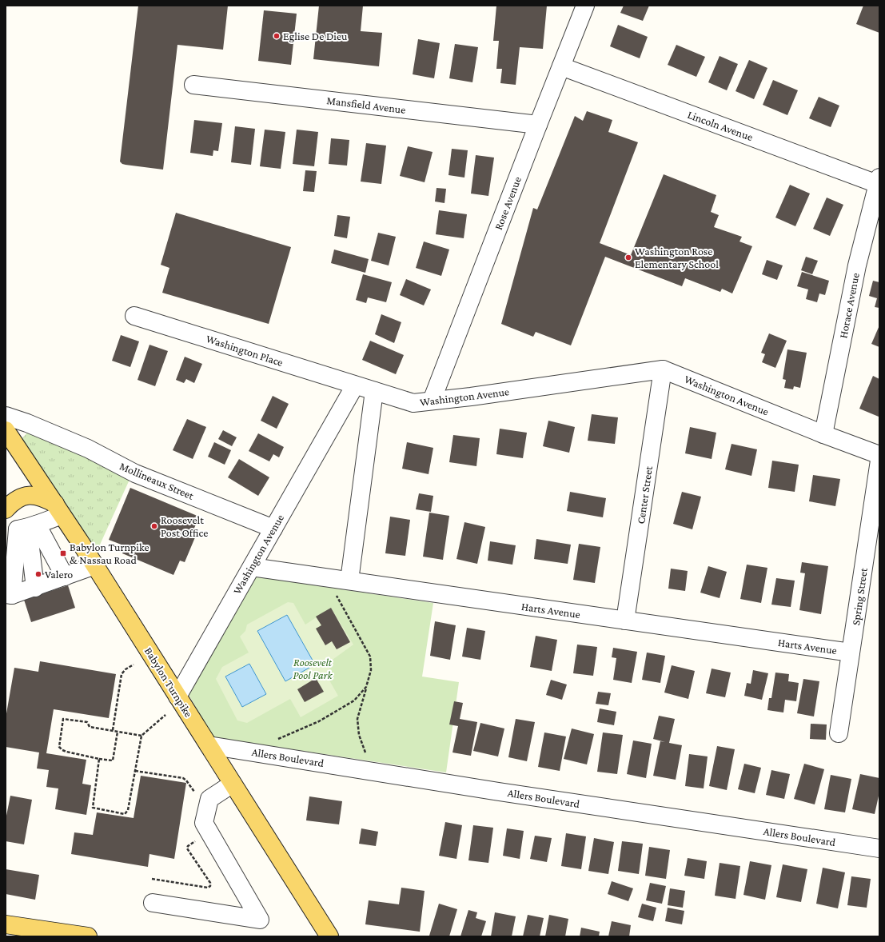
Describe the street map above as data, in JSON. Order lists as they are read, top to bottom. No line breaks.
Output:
{"streets":{"main road":["Babylon Turnpike"],"street":["Mansfield Avenue","Lincoln Avenue","Rose Avenue","Horace Avenue","Washington Place","Washington Avenue","Mollineaux Street","Center Street","Spring Street","Harts Avenue","Allers Boulevard"]},"crossings":[["Mansfield Avenue","Rose Avenue"],["Lincoln Avenue","Rose Avenue"],["Lincoln Avenue","Horace Avenue"],["Rose Avenue","Washington Avenue"],["Horace Avenue","Washington Avenue"],["Washington Place","Washington Avenue"],["Washington Avenue","Mollineaux Street"],["Washington Avenue","Center Street"],["Washington Avenue","Harts Avenue"],["Washington Avenue","Babylon Turnpike"],["Center Street","Harts Avenue"],["Spring Street","Harts Avenue"],["Babylon Turnpike","Allers Boulevard"]],"parks":["Roosevelt Pool Park"],"places":{"other":["Eglise De Dieu","Washington Rose Elementary School","Roosevelt Post Office","Valero"],"transit":["Babylon Turnpike & Nassau Road"]}}
